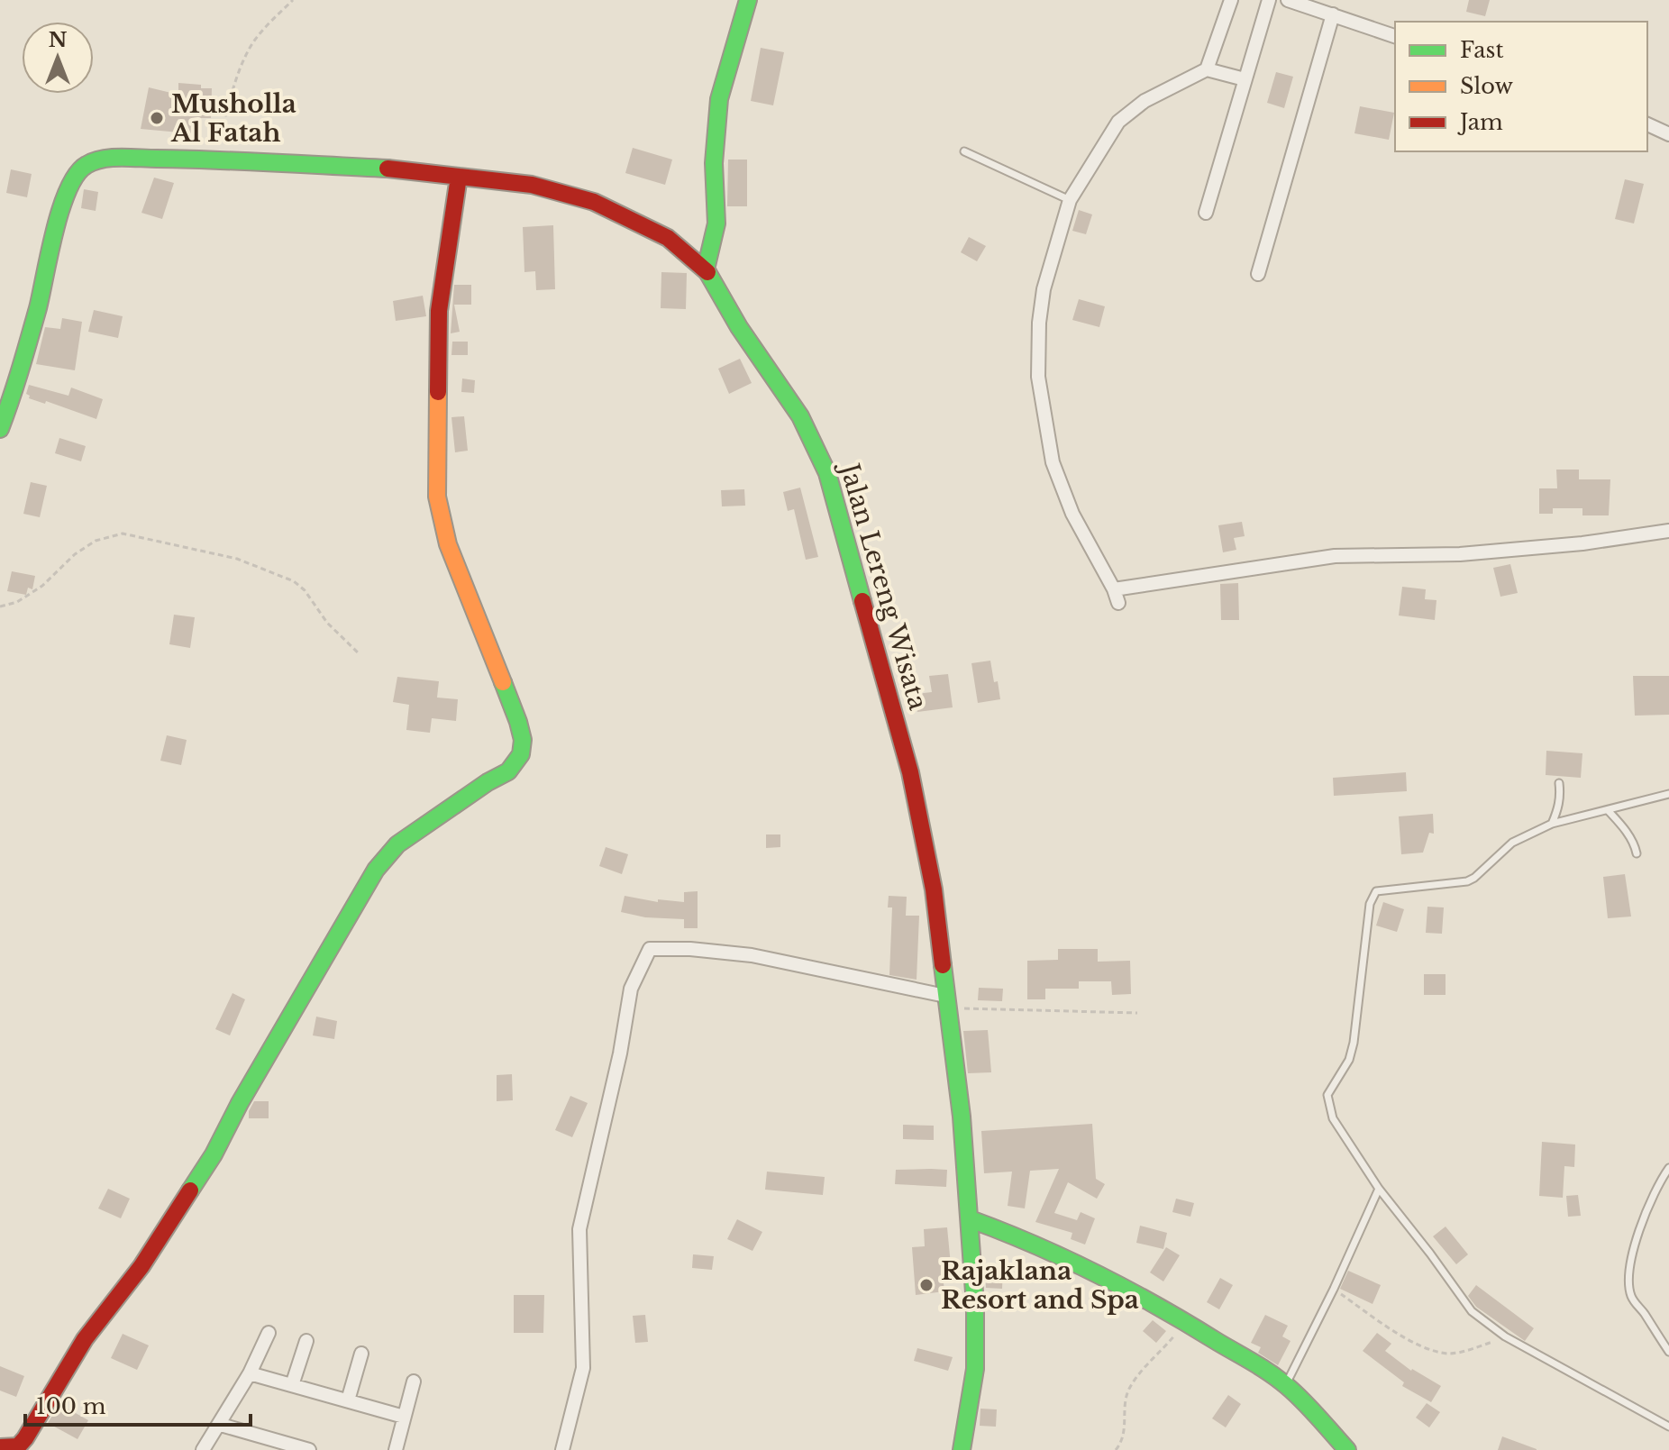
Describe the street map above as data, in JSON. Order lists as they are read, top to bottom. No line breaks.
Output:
{"streets":{"main road":["Jalan Lereng Wisata"]},"places":["Musholla Al Fatah","Rajaklana Resort and Spa"],"legend":["Fast","Slow","Jam"],"scale_bar":"100 m","north":"top"}
